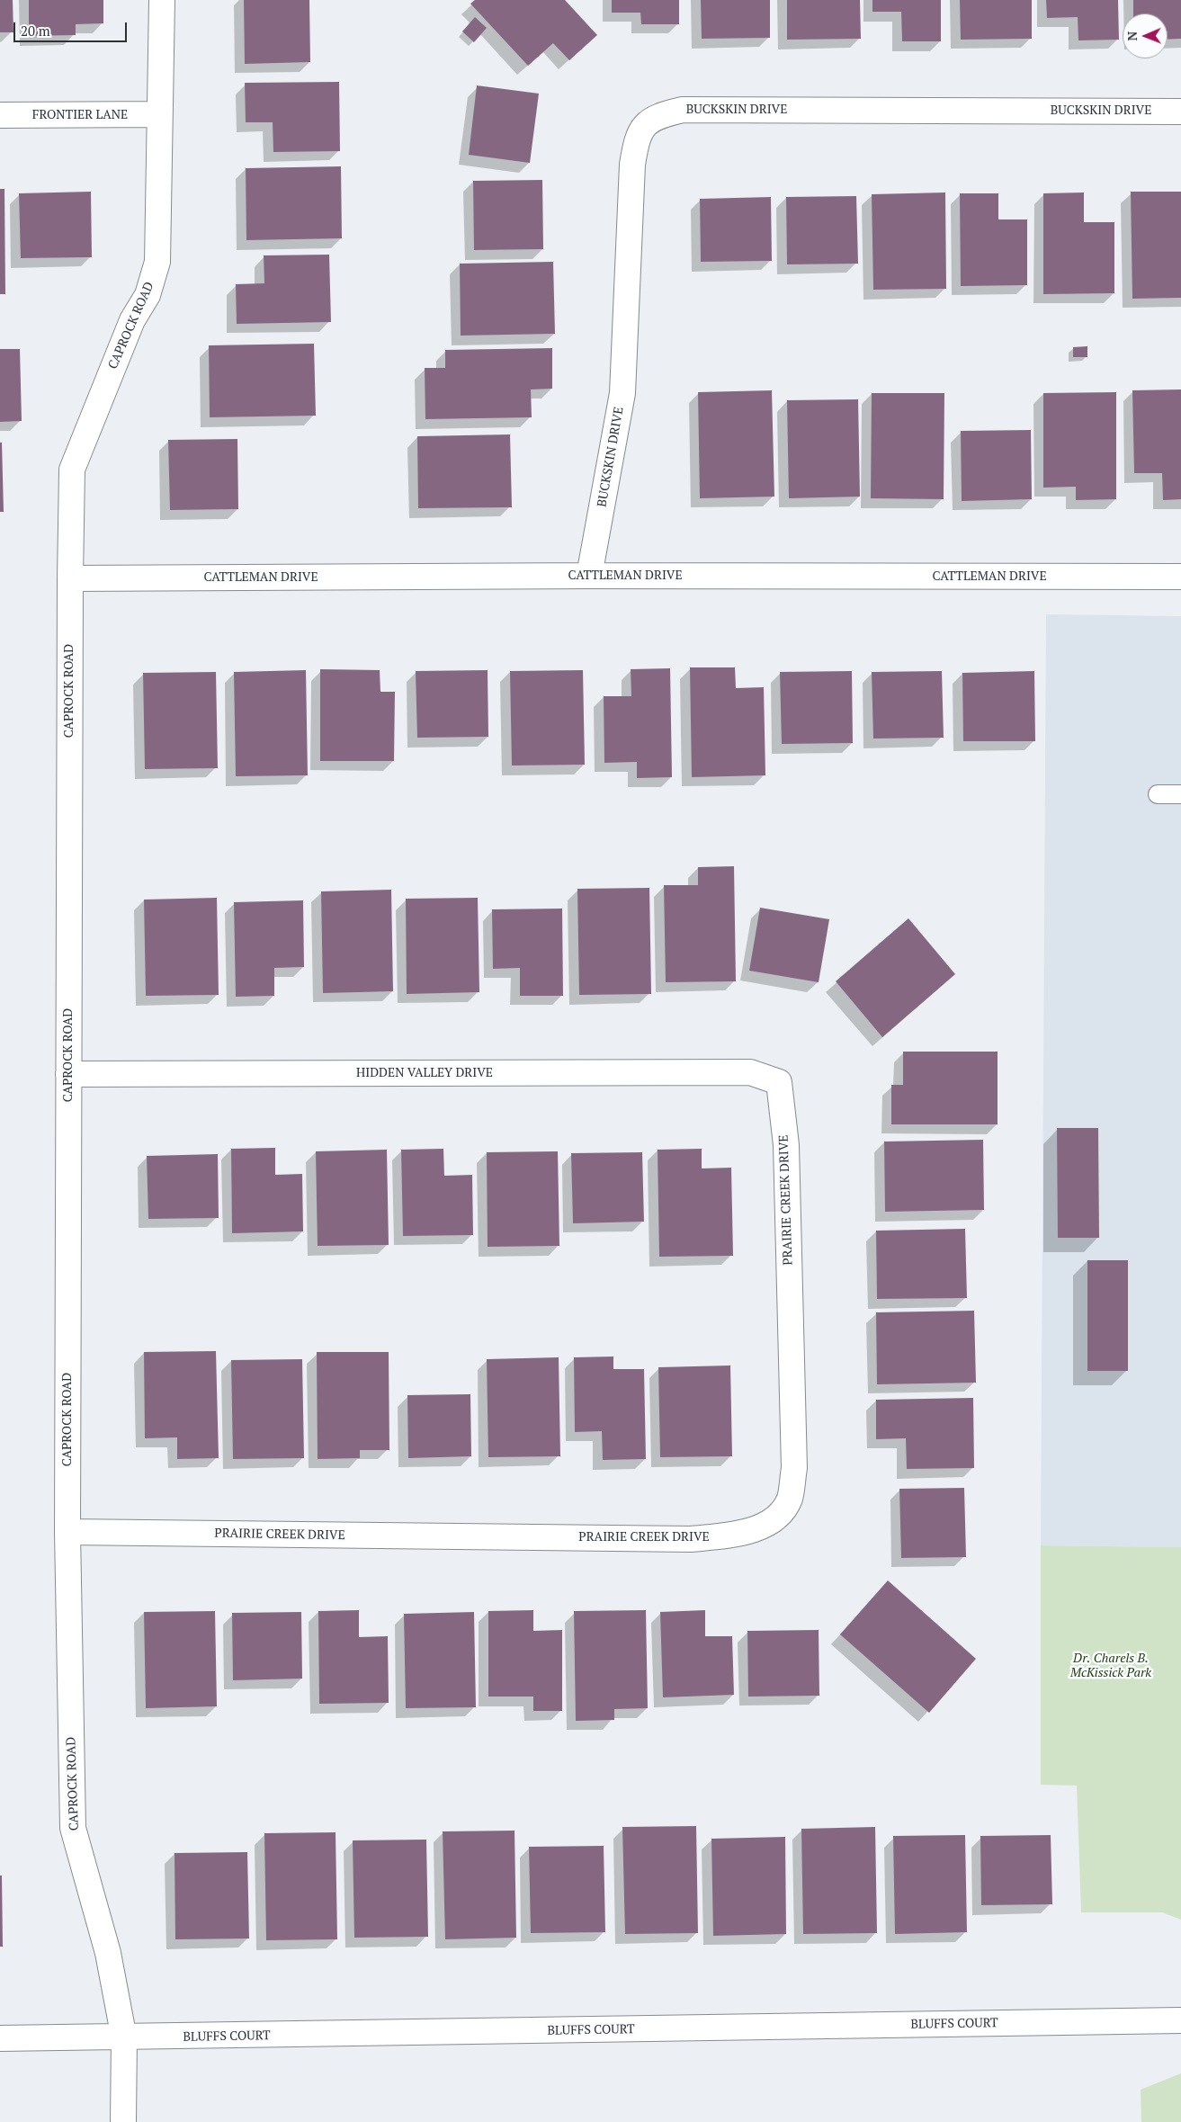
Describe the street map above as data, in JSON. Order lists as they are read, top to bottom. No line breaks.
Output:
{"streets":{"street":["BUCKSKIN DRIVE","FRONTIER LANE","CAPROCK ROAD","CATTLEMAN DRIVE","HIDDEN VALLEY DRIVE","PRAIRIE CREEK DRIVE","BLUFFS COURT"]},"crossings":[["BUCKSKIN DRIVE","CATTLEMAN DRIVE"],["FRONTIER LANE","CAPROCK ROAD"],["CAPROCK ROAD","CATTLEMAN DRIVE"],["CAPROCK ROAD","HIDDEN VALLEY DRIVE"],["CAPROCK ROAD","PRAIRIE CREEK DRIVE"],["CAPROCK ROAD","BLUFFS COURT"],["HIDDEN VALLEY DRIVE","PRAIRIE CREEK DRIVE"]],"parks":["Dr. Charels B. McKissick Park"],"scale_bar":"20 m","north":"left"}
